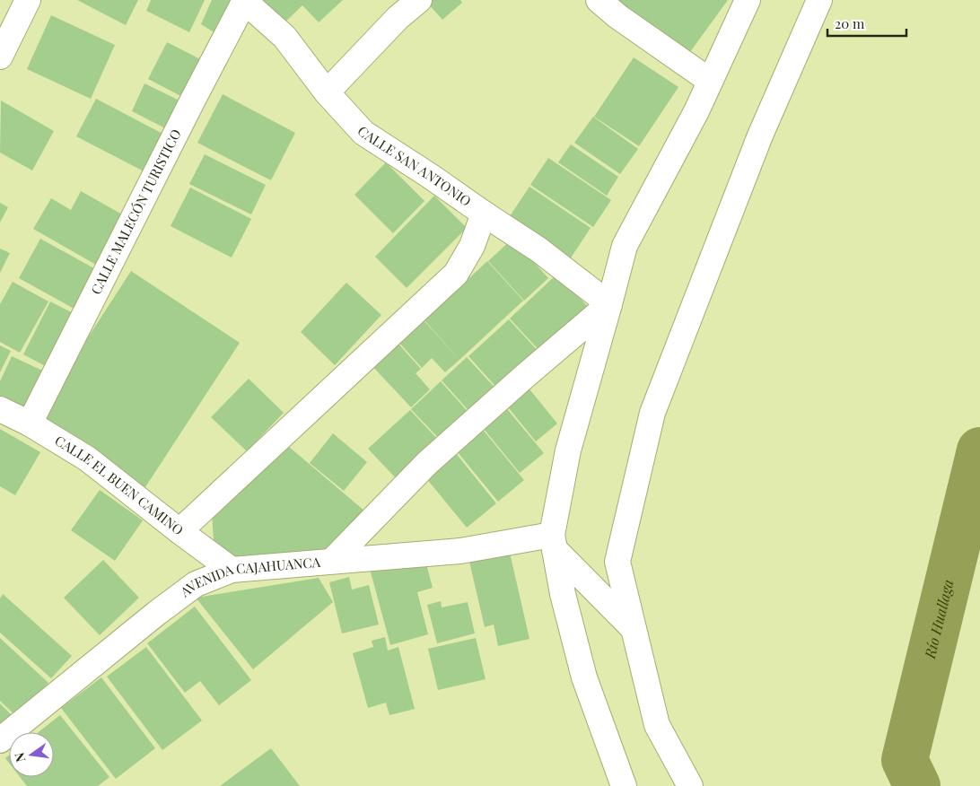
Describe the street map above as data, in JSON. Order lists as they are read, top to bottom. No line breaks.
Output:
{"streets":{"street":["CALLE SAN ANTONIO","CALLE MALECÓN TURISTICO","CALLE EL BUEN CAMINO","AVENIDA CAJAHUANCA"]},"crossings":[["CALLE SAN ANTONIO","CALLE MALECÓN TURISTICO"],["CALLE MALECÓN TURISTICO","CALLE EL BUEN CAMINO"],["CALLE EL BUEN CAMINO","AVENIDA CAJAHUANCA"]],"water":["Río Huallaga"],"scale_bar":"20 m","north":"left"}
